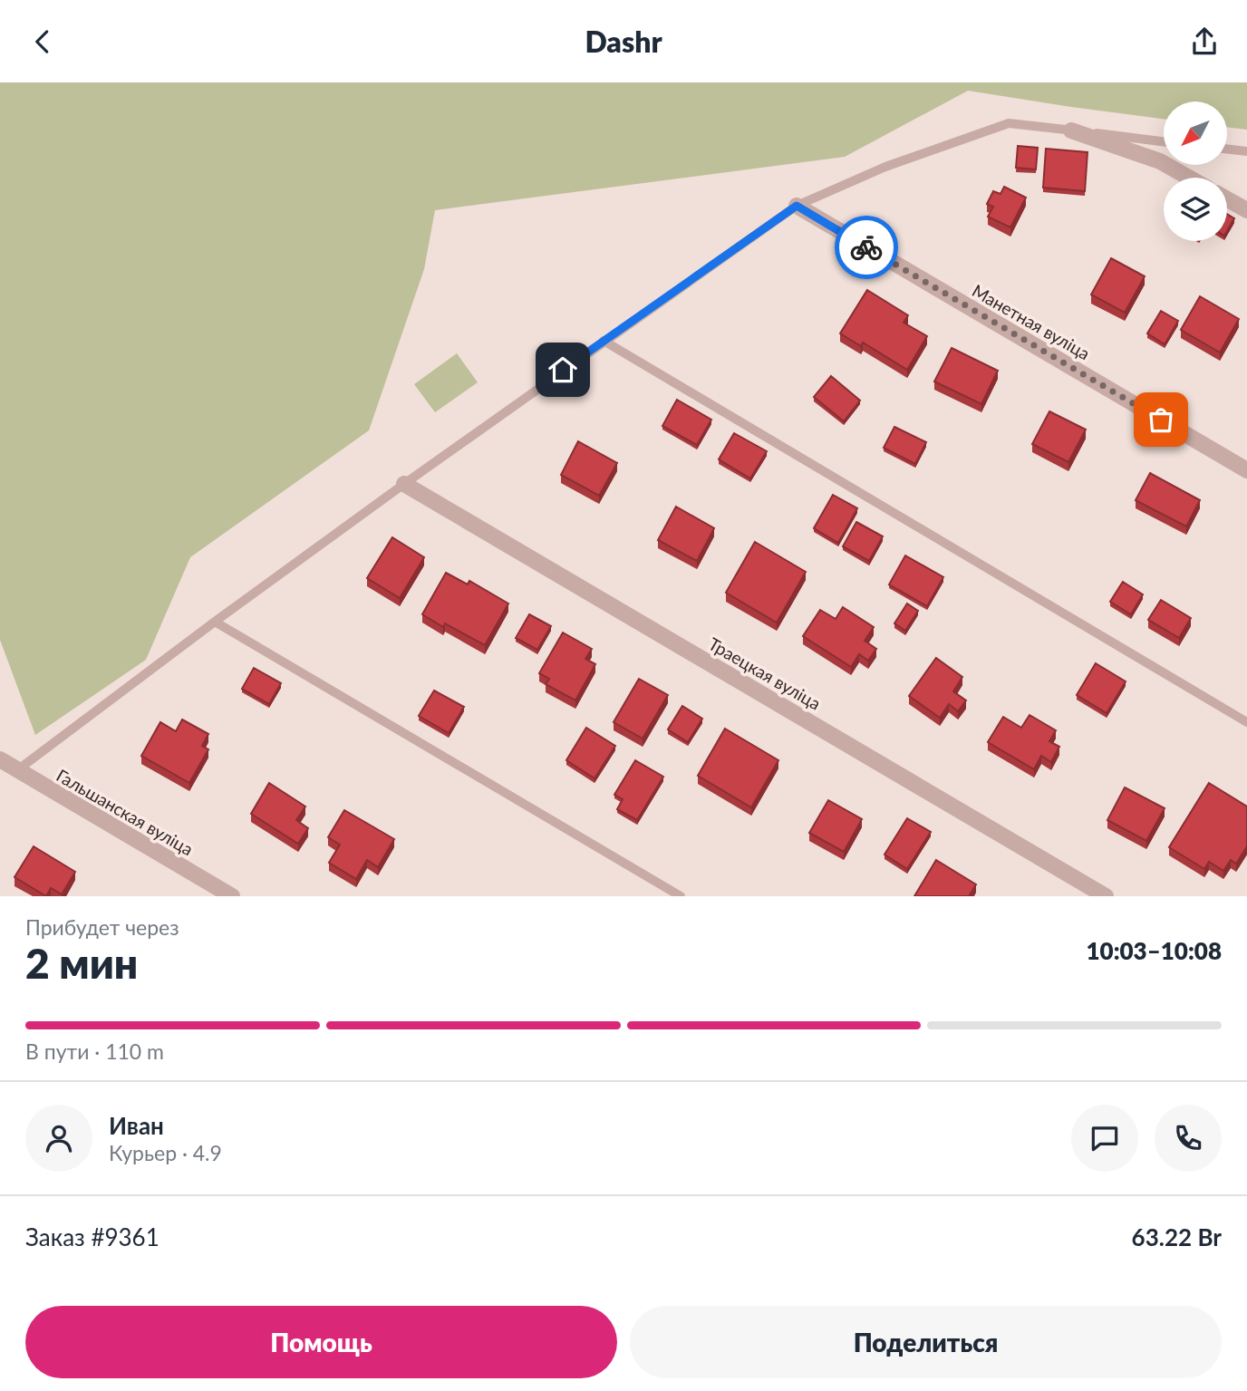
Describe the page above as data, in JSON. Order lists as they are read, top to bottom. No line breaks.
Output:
{"streets":{"street":["Манетная вуліца","Траецкая вуліца","Гальшанская вуліца"]},"north":"bottom left","page":{"header":"Dashr","heading":["2 мин","Прибудет через","10:03–10:08"],"panel":["Иван","Курьер · 4.9","Заказ #9361","63.22 Br"],"bar":"В пути · 110 m","buttons":["Помощь","Поделиться"]}}
